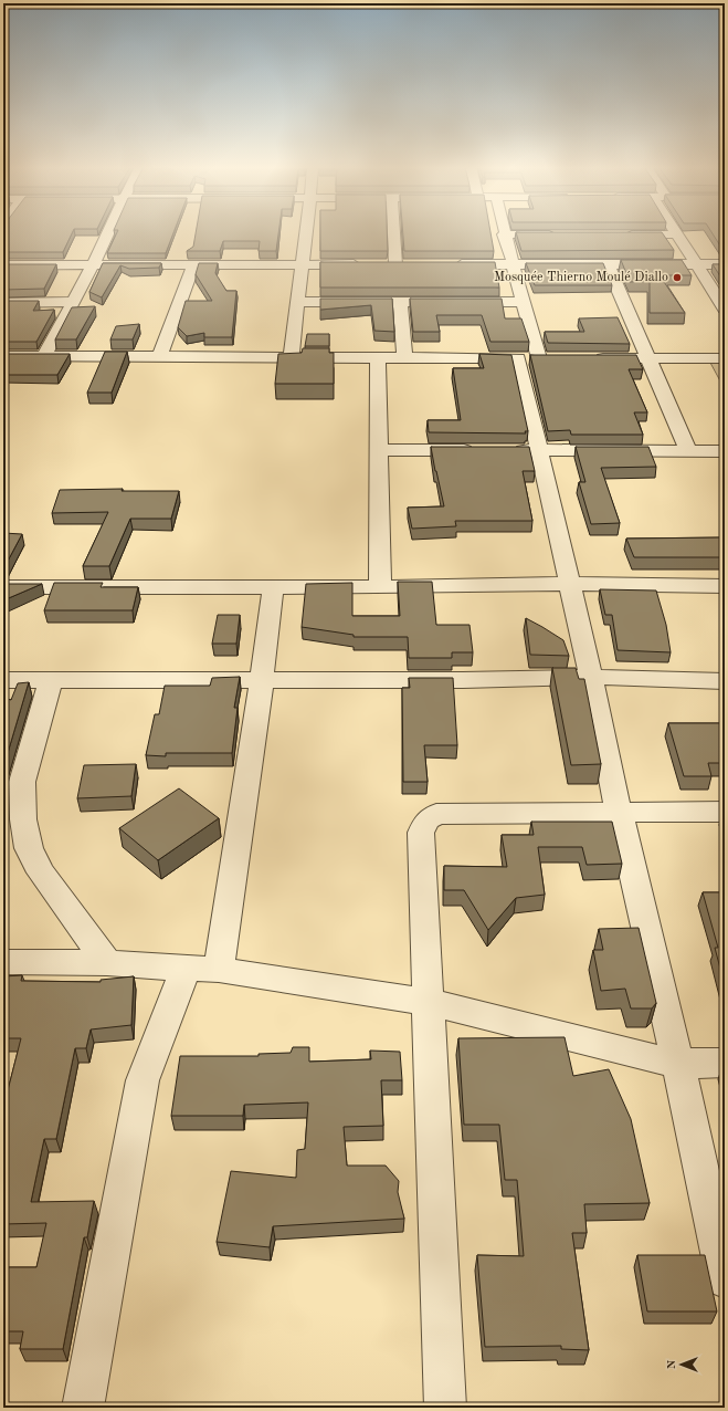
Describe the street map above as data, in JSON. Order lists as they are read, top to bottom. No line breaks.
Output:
{"places":["Mosquée Thierno Moulé Diallo"],"north":"left"}
